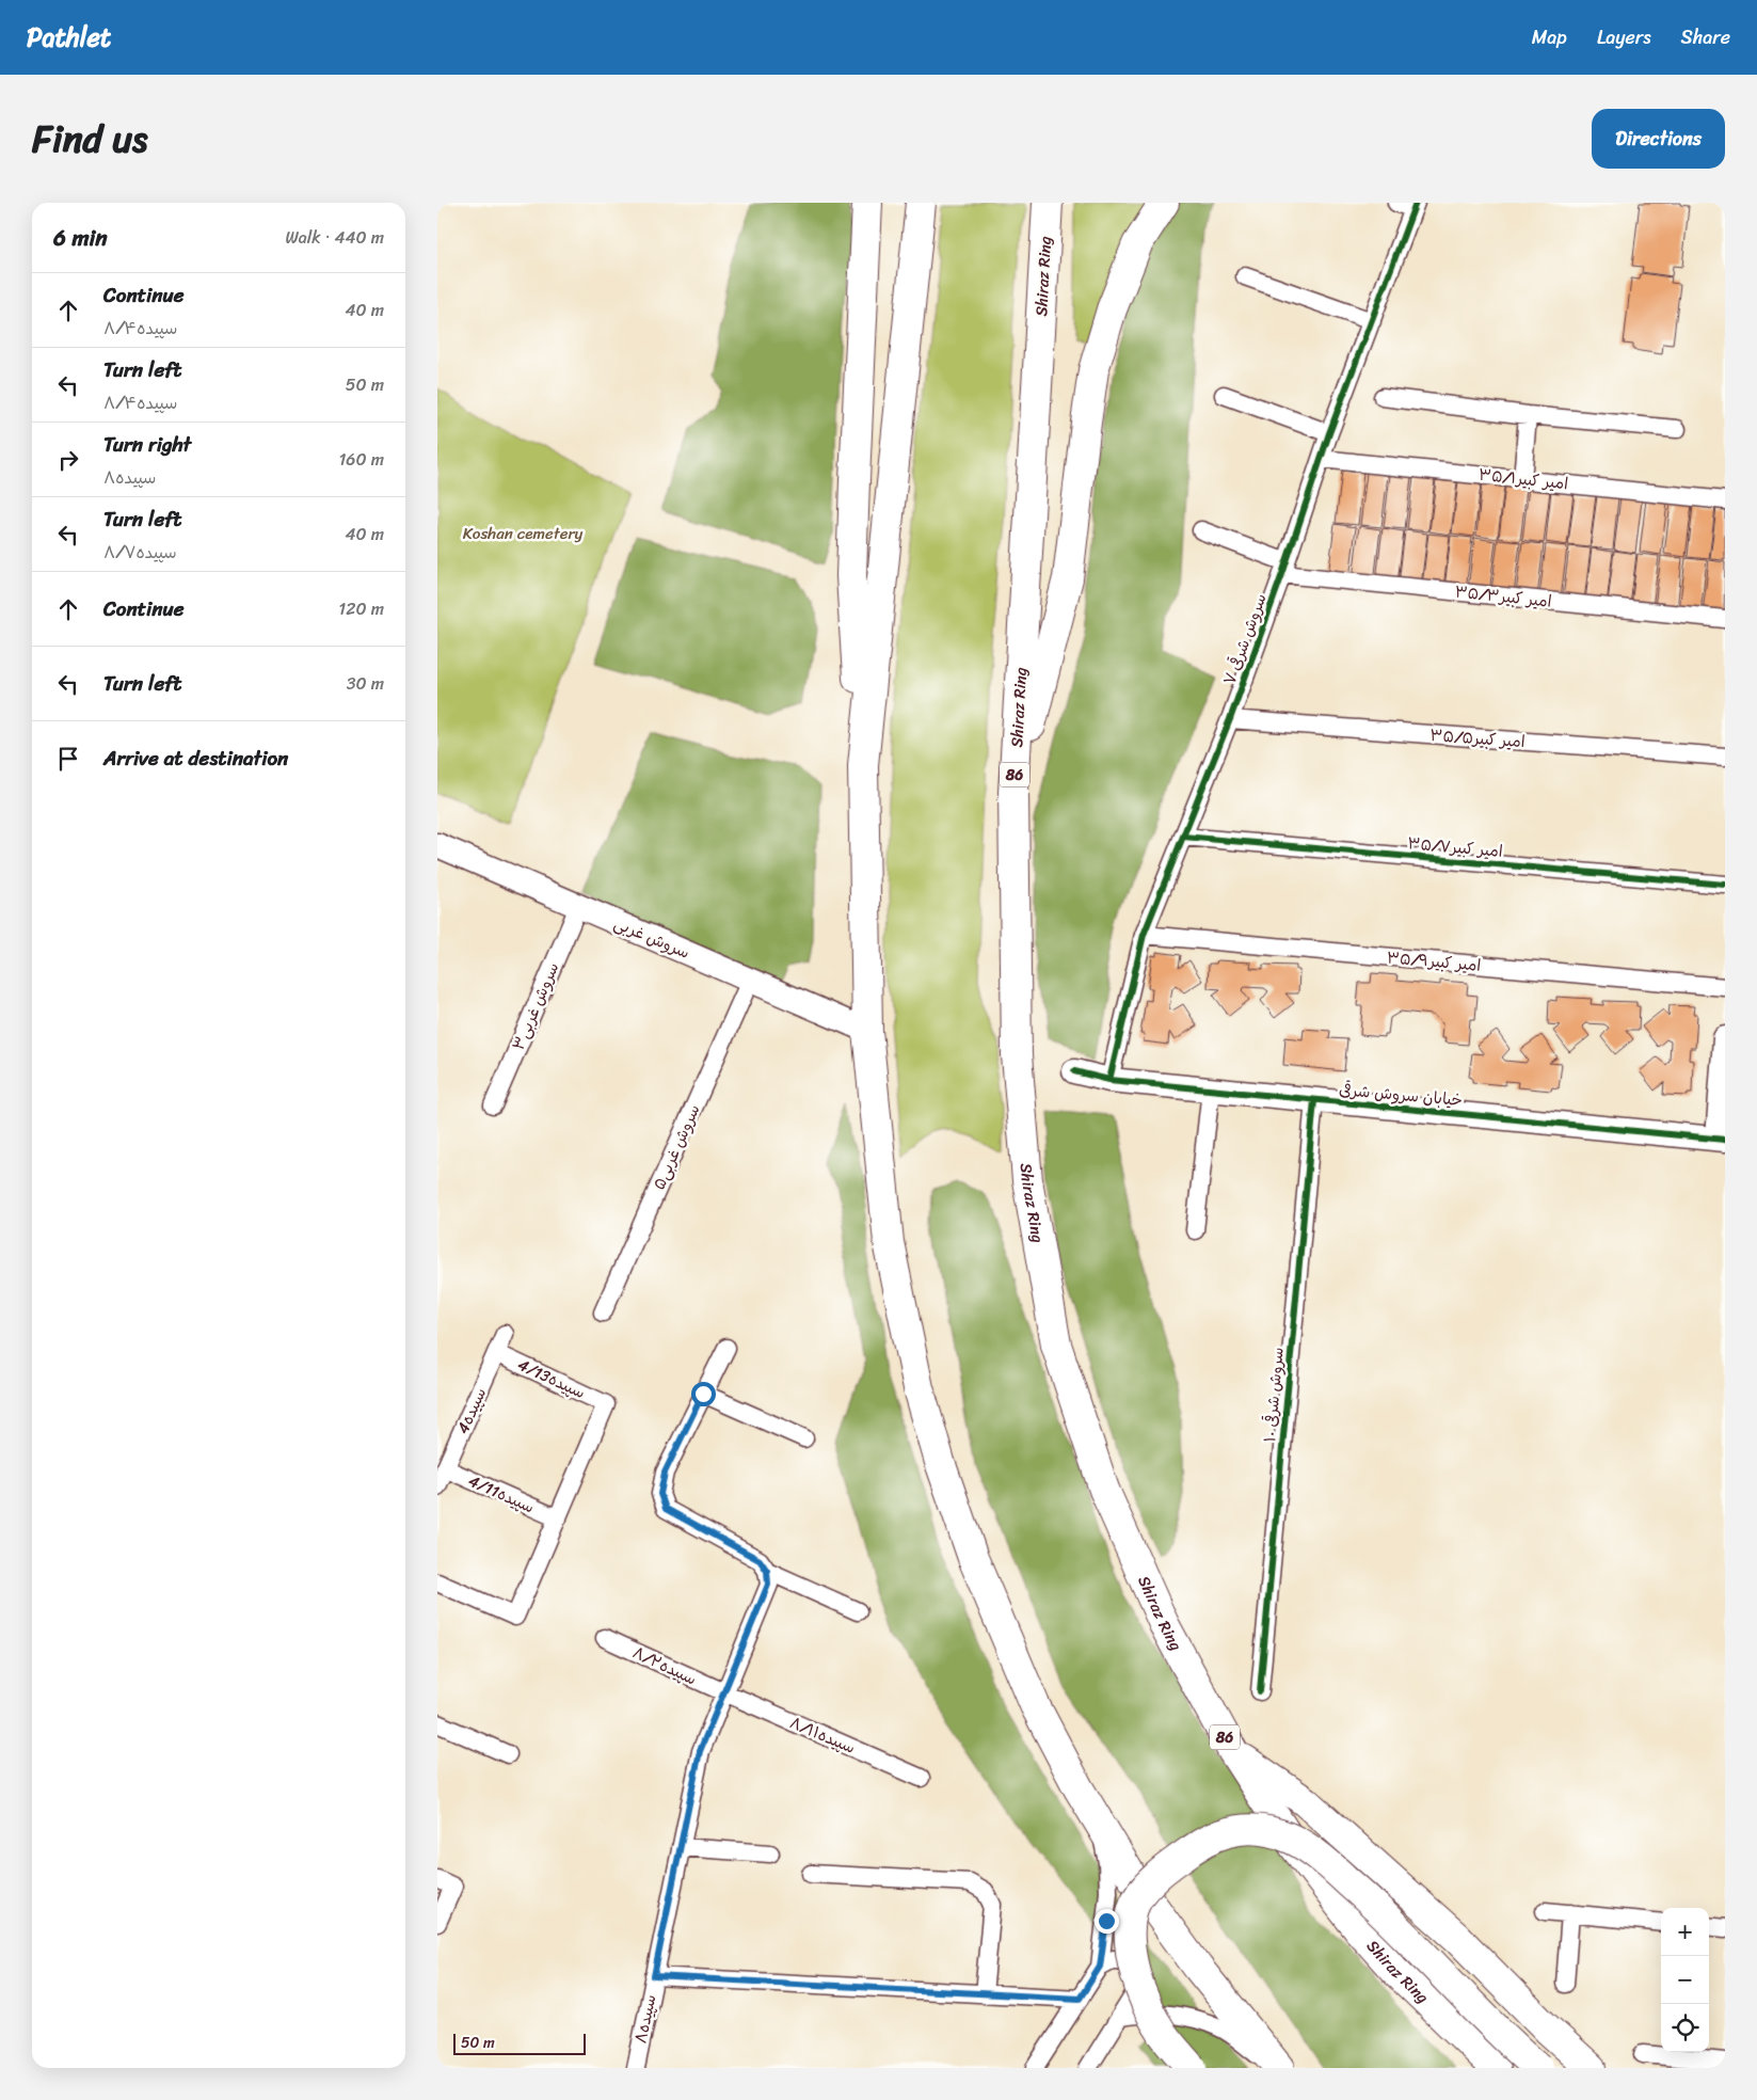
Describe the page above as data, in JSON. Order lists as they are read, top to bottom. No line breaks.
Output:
{"streets":{"highway":["Shiraz Ring","86"],"street":["امیر کبیر۳۵/۱","امیر کبیر۳۵/۳","سروش شرقی ۷","امیر کبیر۳۵/۵","امیر کبیر۳۵/۷","سروش غربی","امیر کبیر۳۵/۹","سروش غربی۳","خیابان سروش شرقی","سروش غربی۵","4/13سپیده","سروش شرقی ۱۰","4سپیده","4/11سپیده","سپیده۸/۲","سپیده۸/۱۱","سپیده۸"]},"crossings":[["امیر کبیر۳۵/۱","سروش شرقی ۷"],["امیر کبیر۳۵/۳","سروش شرقی ۷"],["سروش شرقی ۷","امیر کبیر۳۵/۵"],["سروش شرقی ۷","امیر کبیر۳۵/۷"],["سروش شرقی ۷","امیر کبیر۳۵/۹"],["سروش شرقی ۷","خیابان سروش شرقی"],["سروش غربی","سروش غربی۳"],["سروش غربی","سروش غربی۵"],["خیابان سروش شرقی","سروش شرقی ۱۰"],["4/13سپیده","4سپیده"],["4/13سپیده","4/11سپیده"],["4سپیده","4/11سپیده"],["سپیده۸/۲","سپیده۸/۱۱"],["سپیده۸/۲","سپیده۸"],["سپیده۸/۱۱","سپیده۸"]],"parks":["Koshan cemetery"],"scale_bar":"50 m","page":{"header":"Pathlet","nav":["Map","Layers","Share"],"title":"Find us","buttons":"Directions","heading":["6 min","Walk · 440 m"],"list":[["Continue","سپیده۸/۴","40 m"],["Turn left","سپیده۸/۴","50 m"],["Turn right","سپیده۸","160 m"],["Turn left","سپیده۸/۷","40 m"],["Continue","120 m"],["Turn left","30 m"],"Arrive at destination"],"map_buttons":["+","−"],"scale":"50 m"}}
